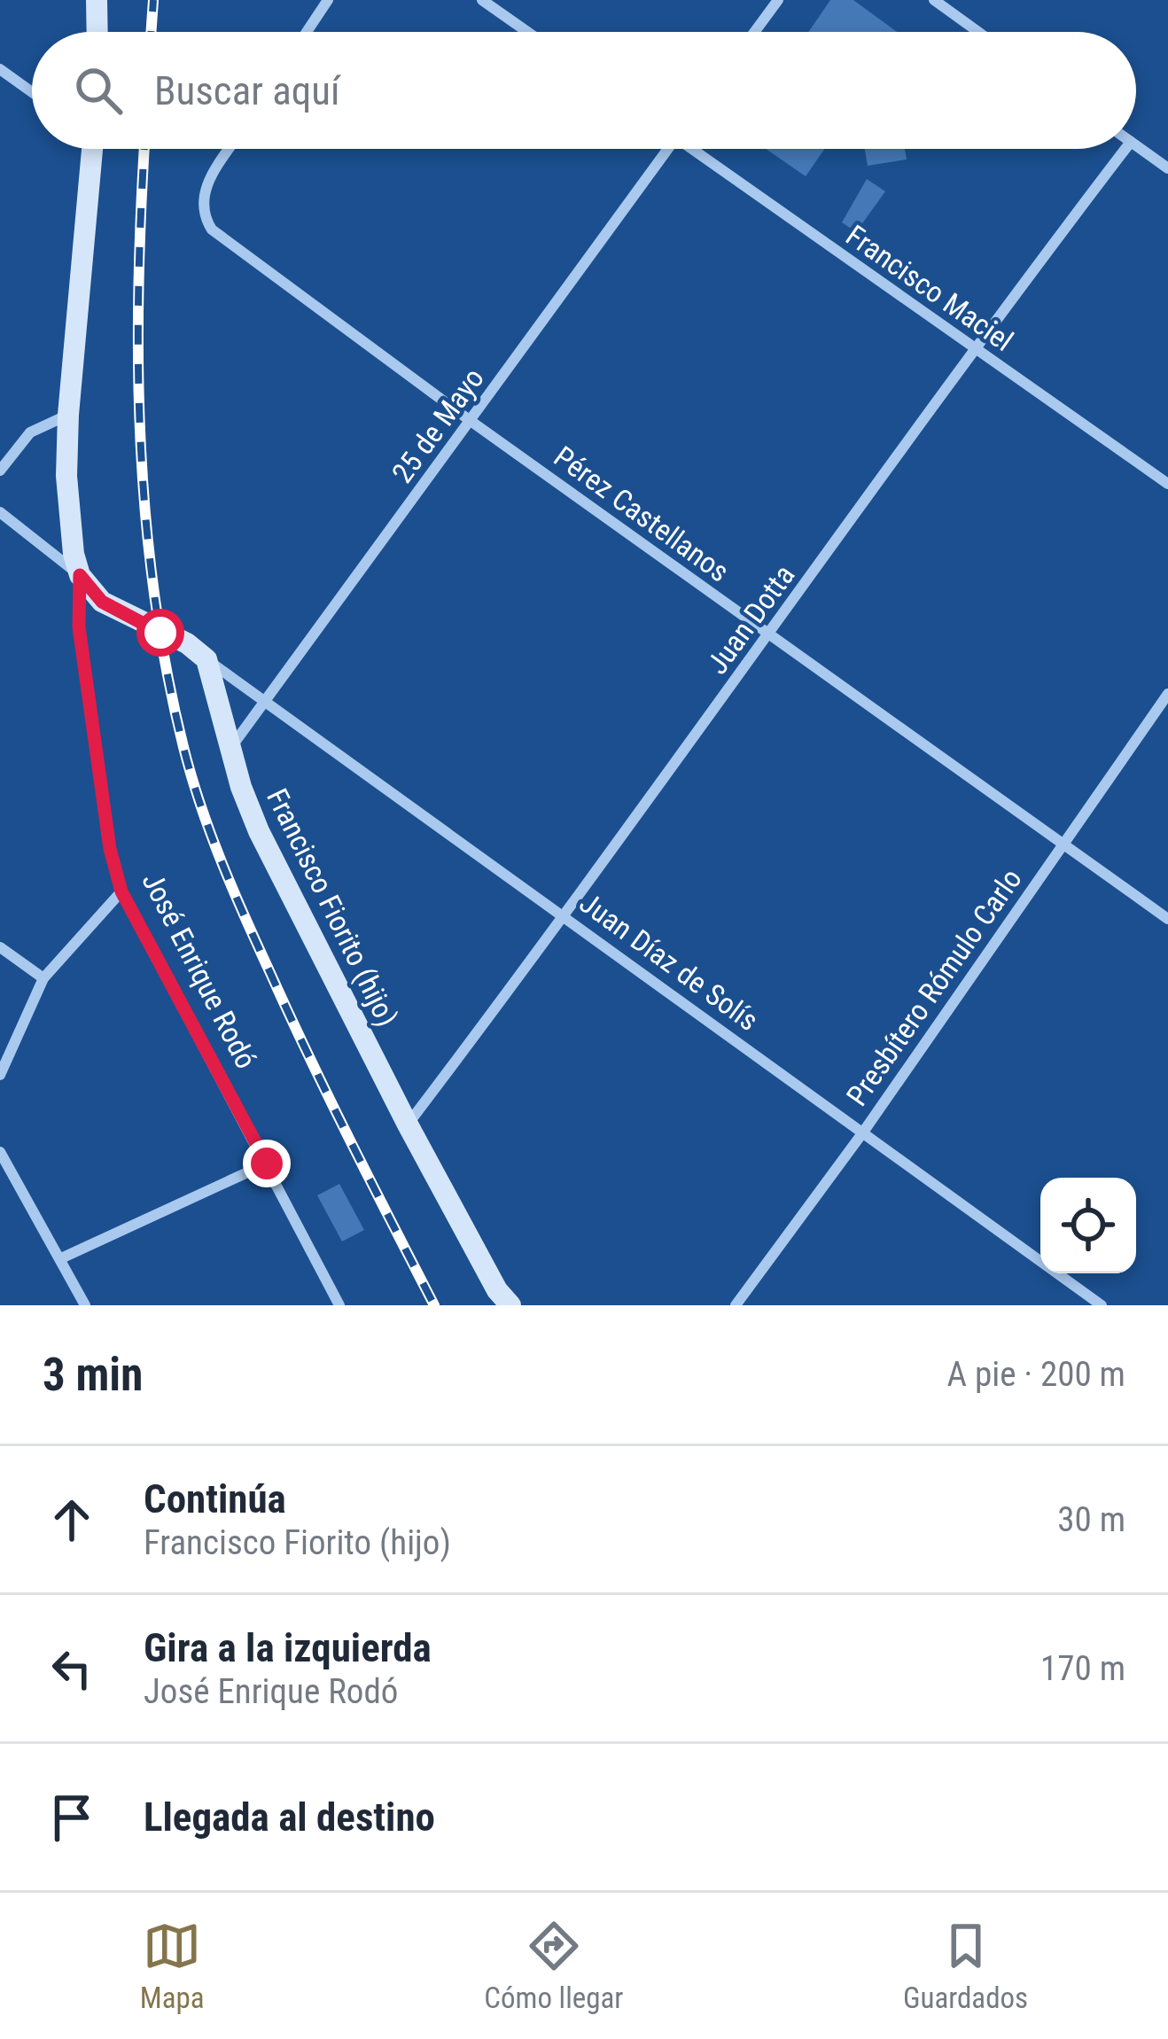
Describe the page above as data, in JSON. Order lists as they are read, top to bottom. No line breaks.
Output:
{"streets":{"street":["Francisco Maciel","25 de Mayo","Pérez Castellanos","Juan Dotta","Francisco Fiorito (hijo)","Juan Díaz de Solís","José Enrique Rodó","Presbítero Rómulo Carlo"]},"crossings":[["Francisco Maciel","Juan Dotta"],["25 de Mayo","Pérez Castellanos"],["25 de Mayo","Francisco Fiorito (hijo)"],["25 de Mayo","Juan Díaz de Solís"],["Pérez Castellanos","Juan Dotta"],["Pérez Castellanos","Presbítero Rómulo Carlo"],["Juan Dotta","Francisco Fiorito (hijo)"],["Juan Dotta","Juan Díaz de Solís"],["Francisco Fiorito (hijo)","Juan Díaz de Solís"],["Juan Díaz de Solís","Presbítero Rómulo Carlo"]],"page":{"search":"Buscar aquí","heading":["3 min","A pie · 200 m"],"list":[["Continúa","Francisco Fiorito (hijo)","30 m"],["Gira a la izquierda","José Enrique Rodó","170 m"],"Llegada al destino"],"nav":["Mapa","Cómo llegar","Guardados"]}}
